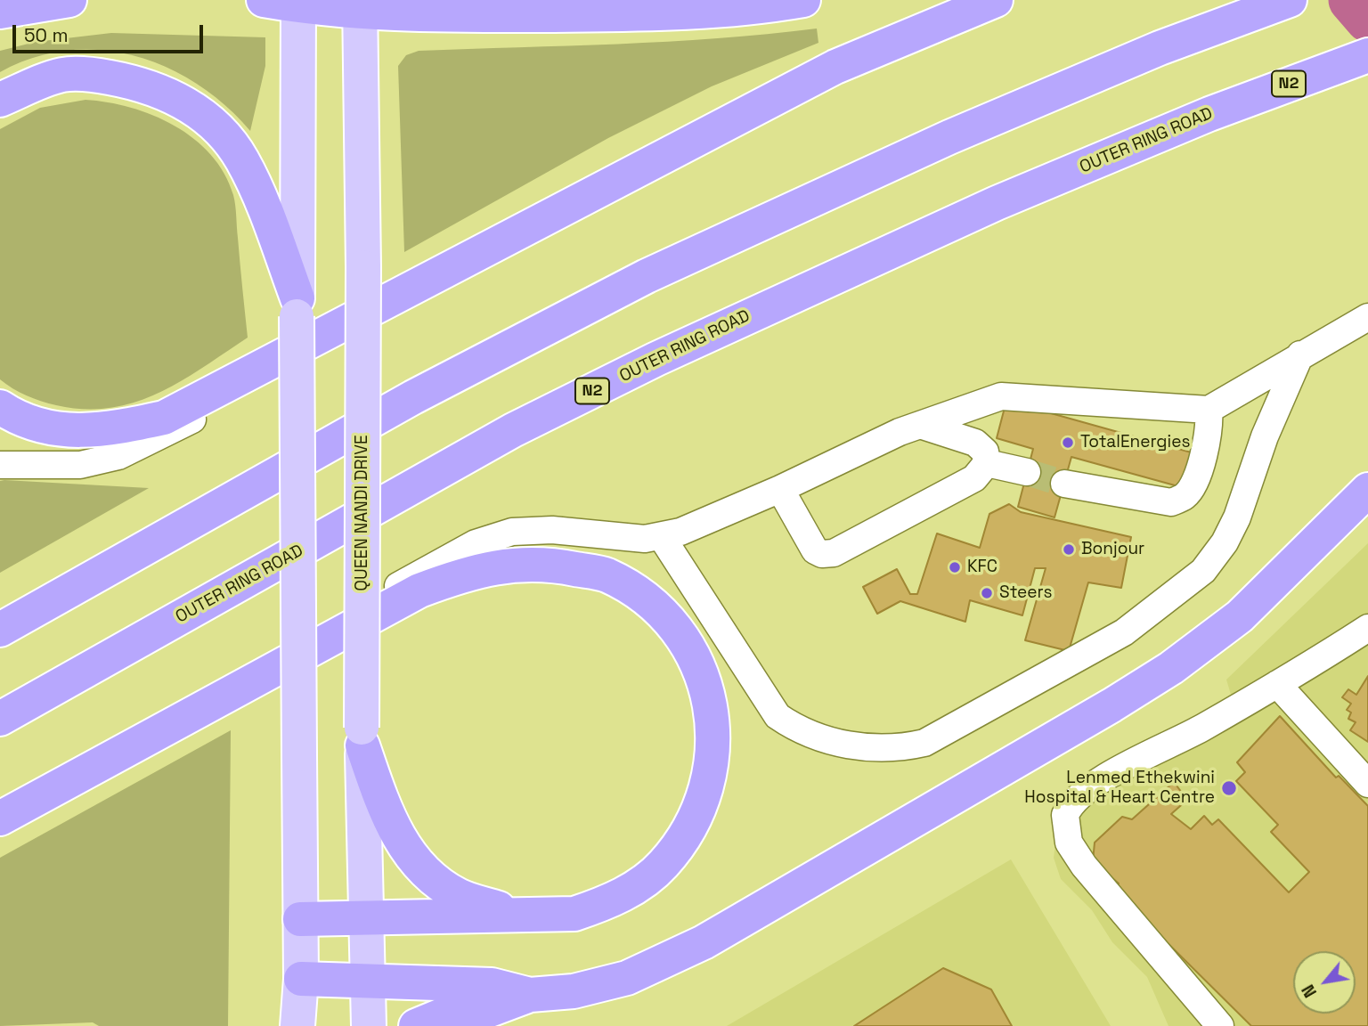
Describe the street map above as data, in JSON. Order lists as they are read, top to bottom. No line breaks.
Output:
{"streets":{"highway":["N2","OUTER RING ROAD"],"main road":["QUEEN NANDI DRIVE"]},"places":["TotalEnergies","Bonjour","KFC","Steers","Lenmed Ethekwini Hospital & Heart Centre"],"scale_bar":"50 m","north":"bottom left"}
